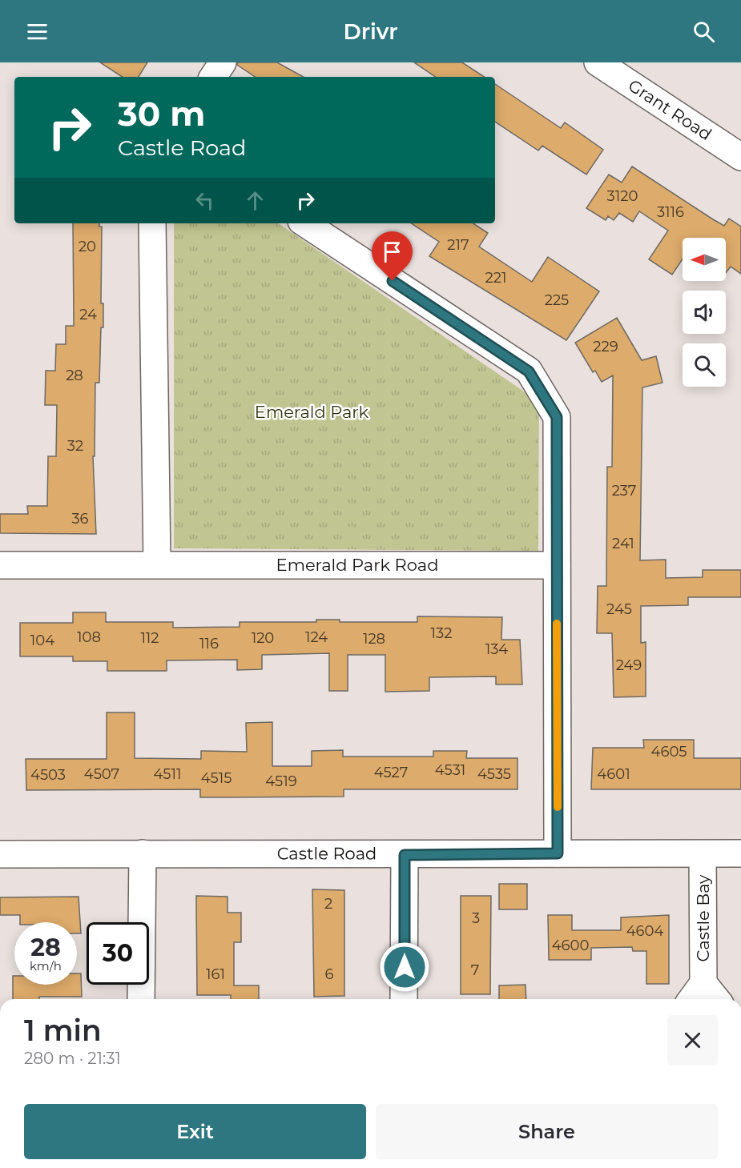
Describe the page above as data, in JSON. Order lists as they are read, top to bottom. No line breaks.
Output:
{"streets":{"street":["Grant Road","Emerald Park Road","Castle Road","Castle Bay"]},"crossings":[["Castle Road","Castle Bay"]],"parks":["Emerald Park"],"house_numbers":["3120","3116","217","20","221","225","24","229","28","32","237","36","241","245","132","108","124","112","120","128","104","116","134","249","4605","4531","4527","4507","4511","4535","4601","4503","4515","4519","2","3","4604","4600","7","161","6"],"north":"left","page":{"header":"Drivr","turn":["30 m","Castle Road"],"speed":"28 km/h","limit":"30","heading":["1 min","280 m · 21:31"],"buttons":["Exit","Share"]}}
